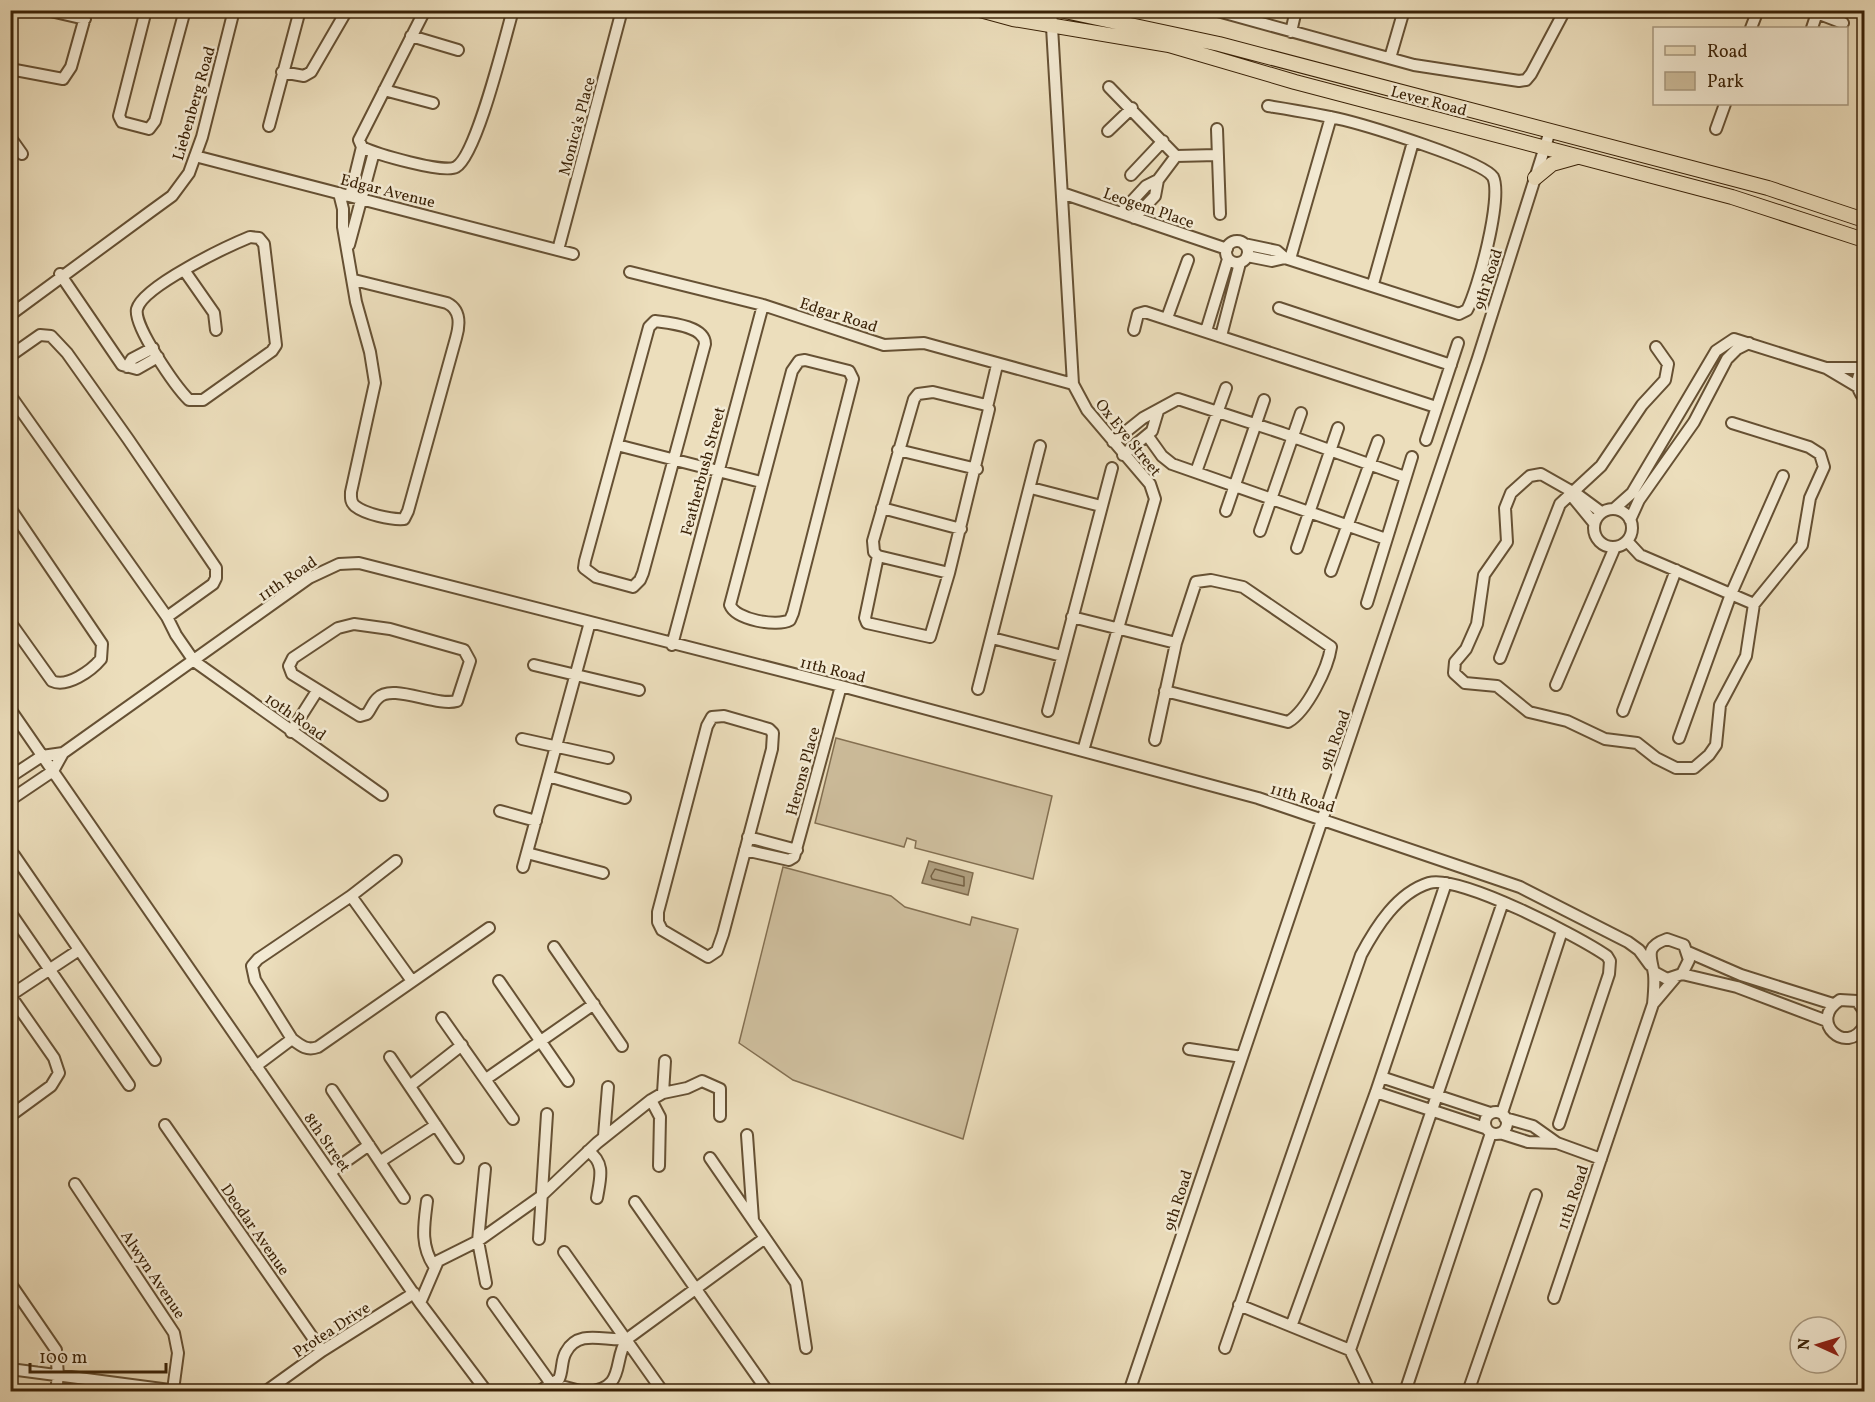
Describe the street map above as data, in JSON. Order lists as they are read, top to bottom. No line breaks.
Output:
{"streets":{"main road":["Lever Road"],"street":["Liebenberg Road","Monica's Place","Edgar Avenue","Leogem Place","9th Road","Edgar Road","Ox Eye Street","Featherbush Street","11th Road","10th Road","Herons Place","8th Street","Deodar Avenue","Alwyn Avenue","Protea Drive"]},"crossings":[["Lever Road","9th Road"],["Lever Road","Ox Eye Street"],["Liebenberg Road","Edgar Avenue"],["Monica's Place","Edgar Avenue"],["Leogem Place","Ox Eye Street"],["9th Road","11th Road"],["Edgar Road","Ox Eye Street"],["Edgar Road","Featherbush Street"],["Ox Eye Street","11th Road"],["Featherbush Street","11th Road"],["11th Road","10th Road"],["11th Road","Herons Place"],["11th Road","8th Street"],["8th Street","Protea Drive"],["Deodar Avenue","Protea Drive"]],"legend":["Road","Park"],"scale_bar":"100 m","north":"left"}
